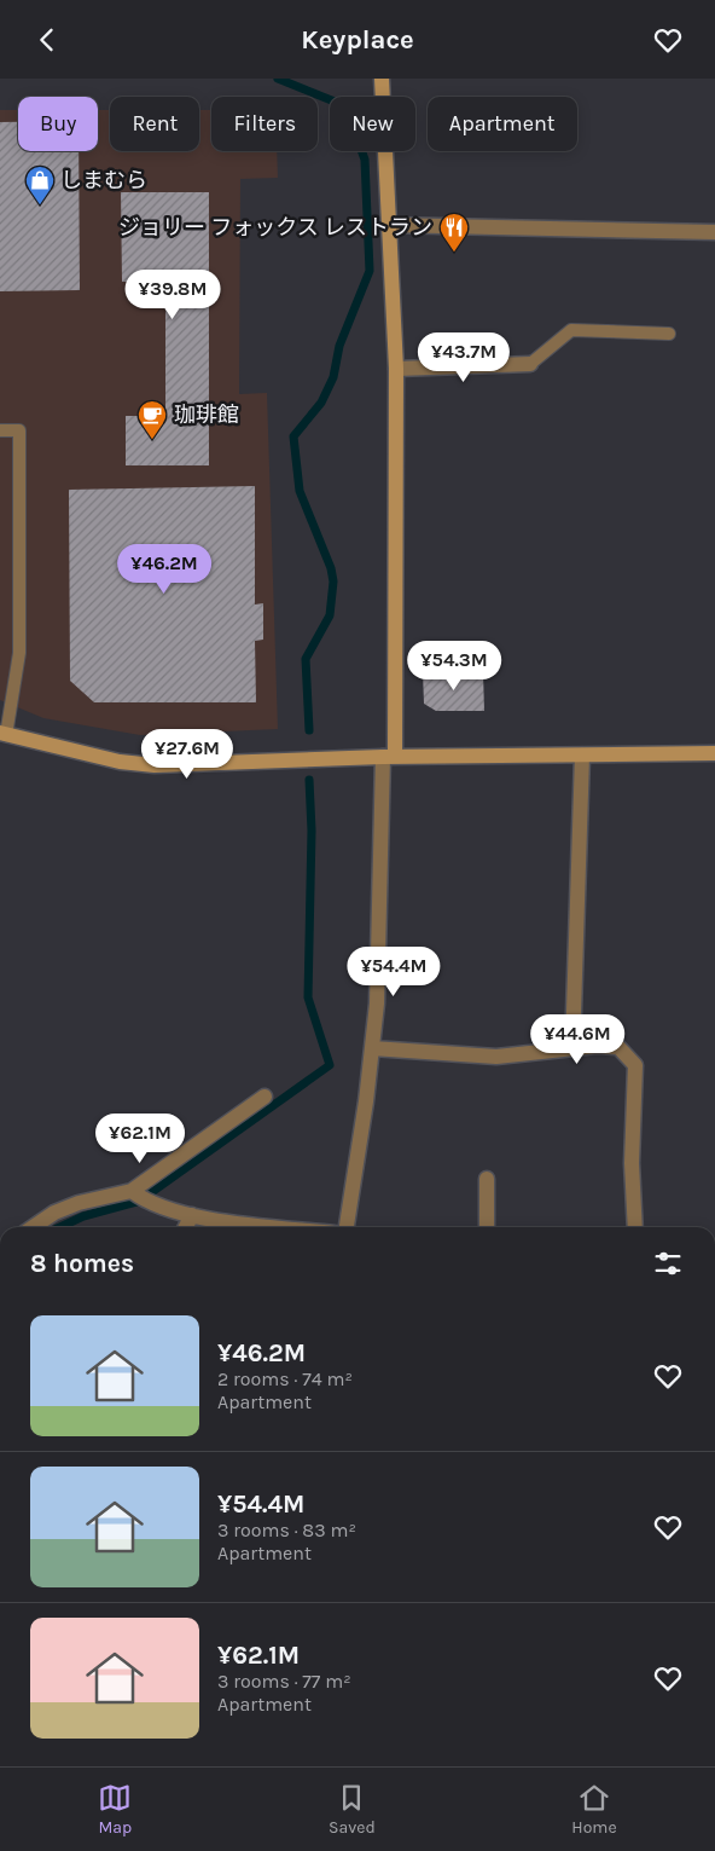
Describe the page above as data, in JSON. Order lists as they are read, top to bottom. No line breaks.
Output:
{"places":{"shop":["しまむら"],"restaurant":["ジョリー フォックス レストラン"],"cafe":["珈琲館"]},"page":{"header":"Keyplace","chip":["Buy","Rent","Filters","New","Apartment"],"price":["¥39.8M","¥43.7M","¥46.2M","¥54.3M","¥27.6M","¥54.4M","¥44.6M","¥62.1M"],"heading":"8 homes","list":[{"name":"¥46.2M","note":"2 rooms · 74 m² · Apartment"},{"name":"¥54.4M","note":"3 rooms · 83 m² · Apartment"},{"name":"¥62.1M","note":"3 rooms · 77 m² · Apartment"}],"tabs":["Map","Saved","Home"]}}
